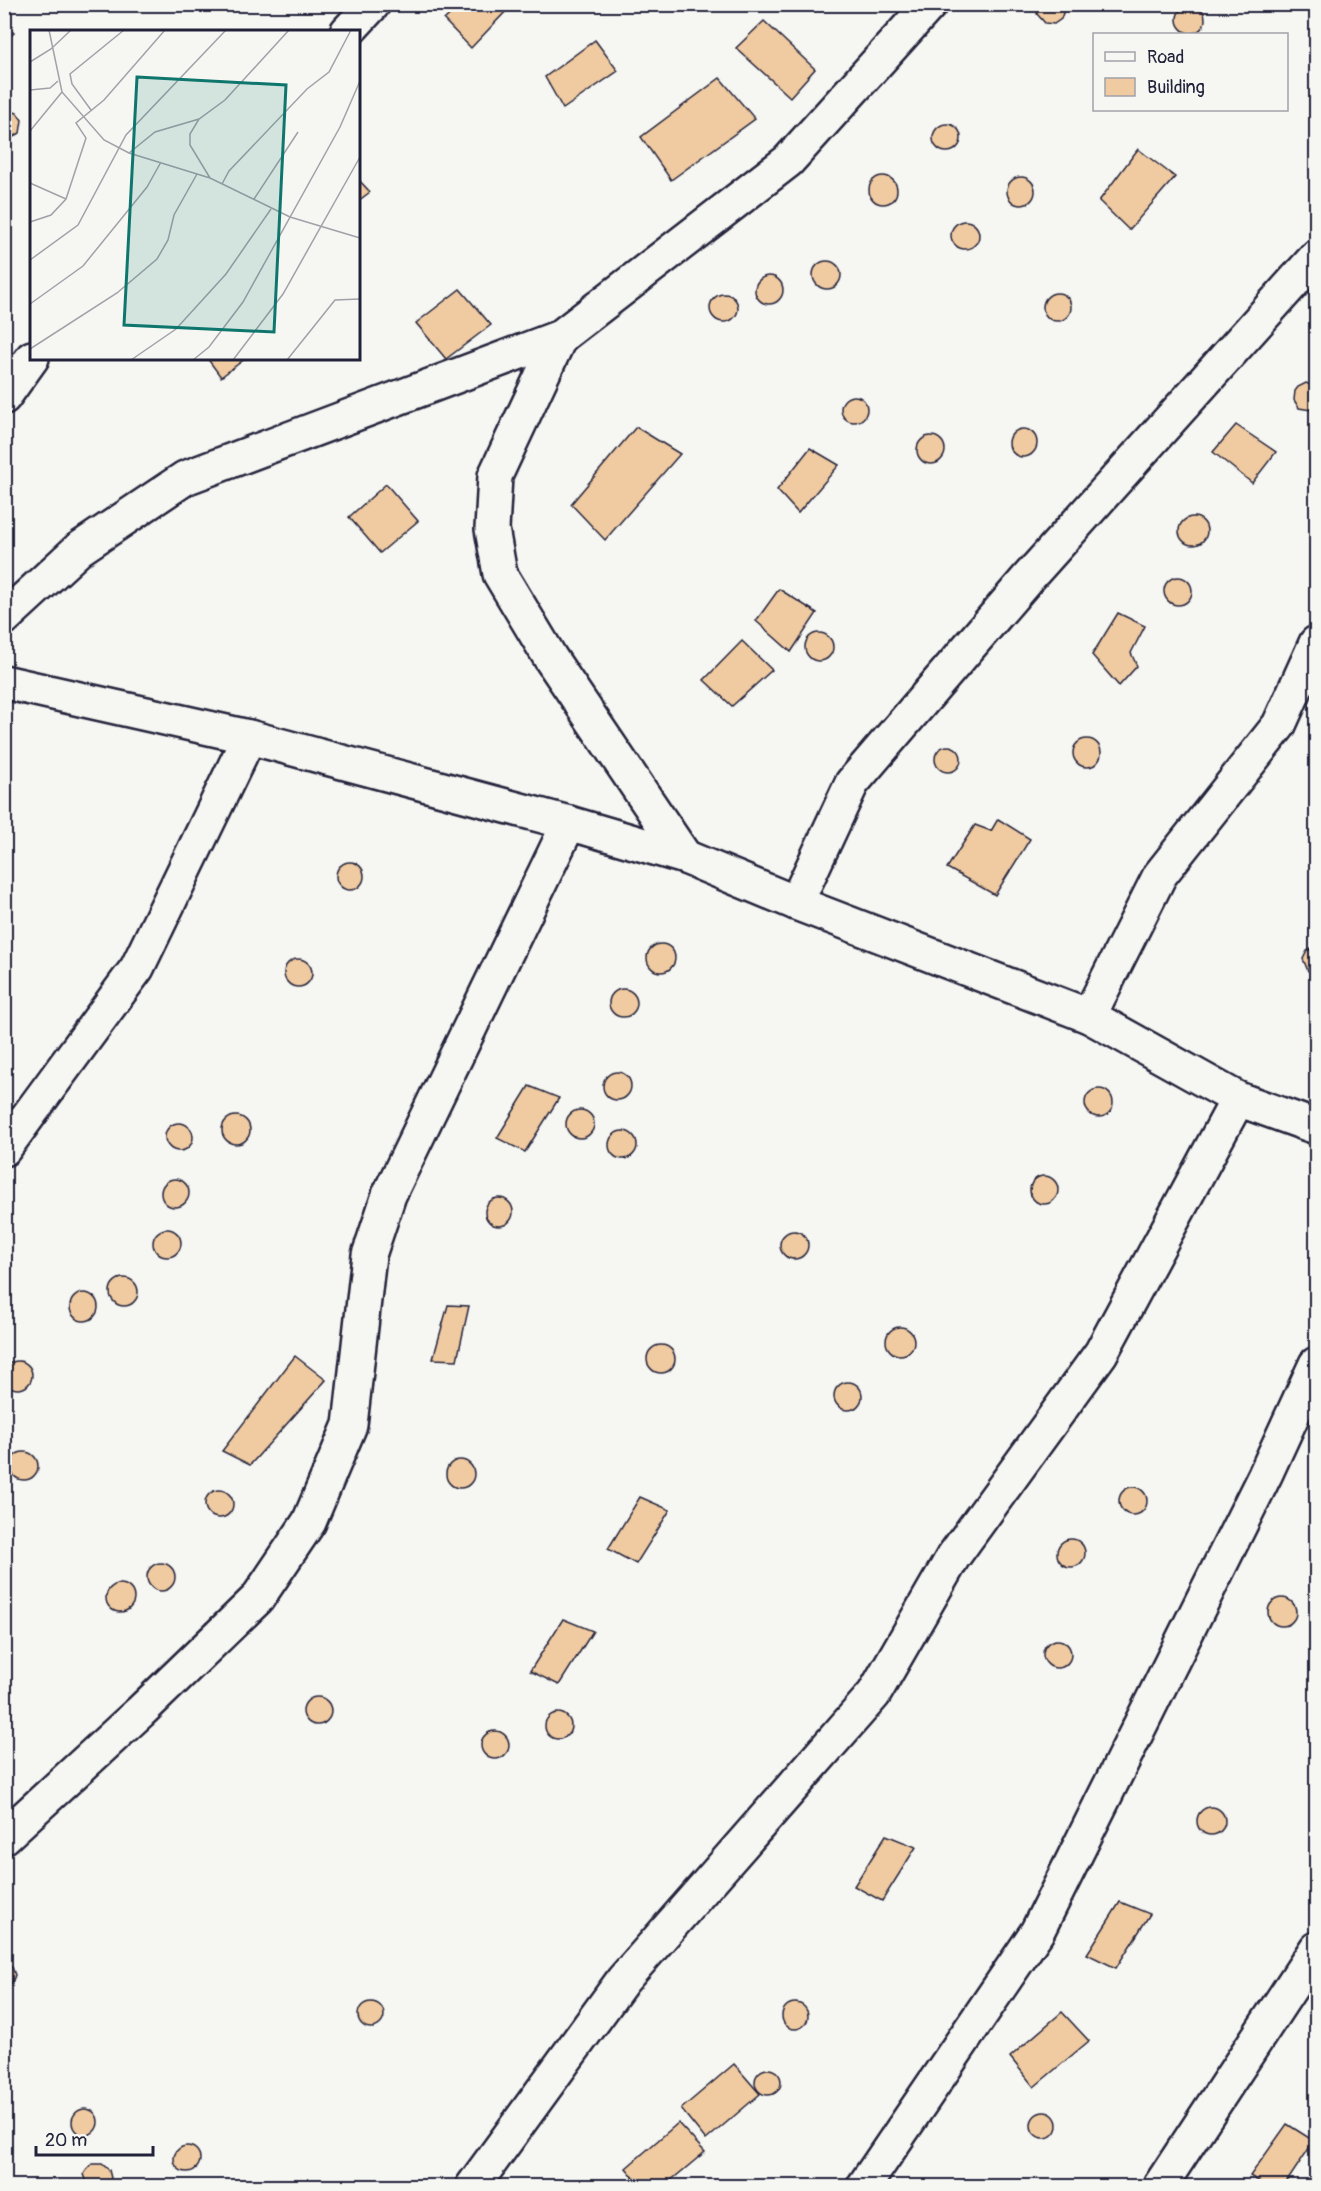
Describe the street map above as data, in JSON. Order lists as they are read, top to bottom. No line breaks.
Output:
{"legend":["Road","Building"],"scale_bar":"20 m"}
